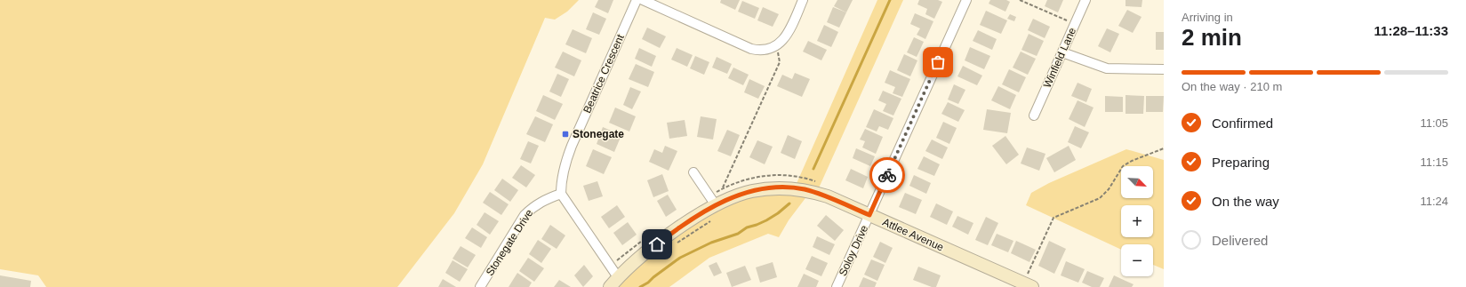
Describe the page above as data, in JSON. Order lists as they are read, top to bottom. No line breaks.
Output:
{"streets":{"street":["Winfield Lane","Beatrice Crescent","Attlee Avenue","Stonegate Drive","Soloy Drive"]},"crossings":[["Beatrice Crescent","Stonegate Drive"],["Attlee Avenue","Soloy Drive"]],"places":{"transit":["Stonegate"]},"north":"bottom right","page":{"heading":["2 min","Arriving in","11:28–11:33"],"bar":"On the way · 210 m","list":[["Confirmed","11:05"],["Preparing","11:15"],["On the way","11:24"],"Delivered"],"map_buttons":["+","−"]}}
